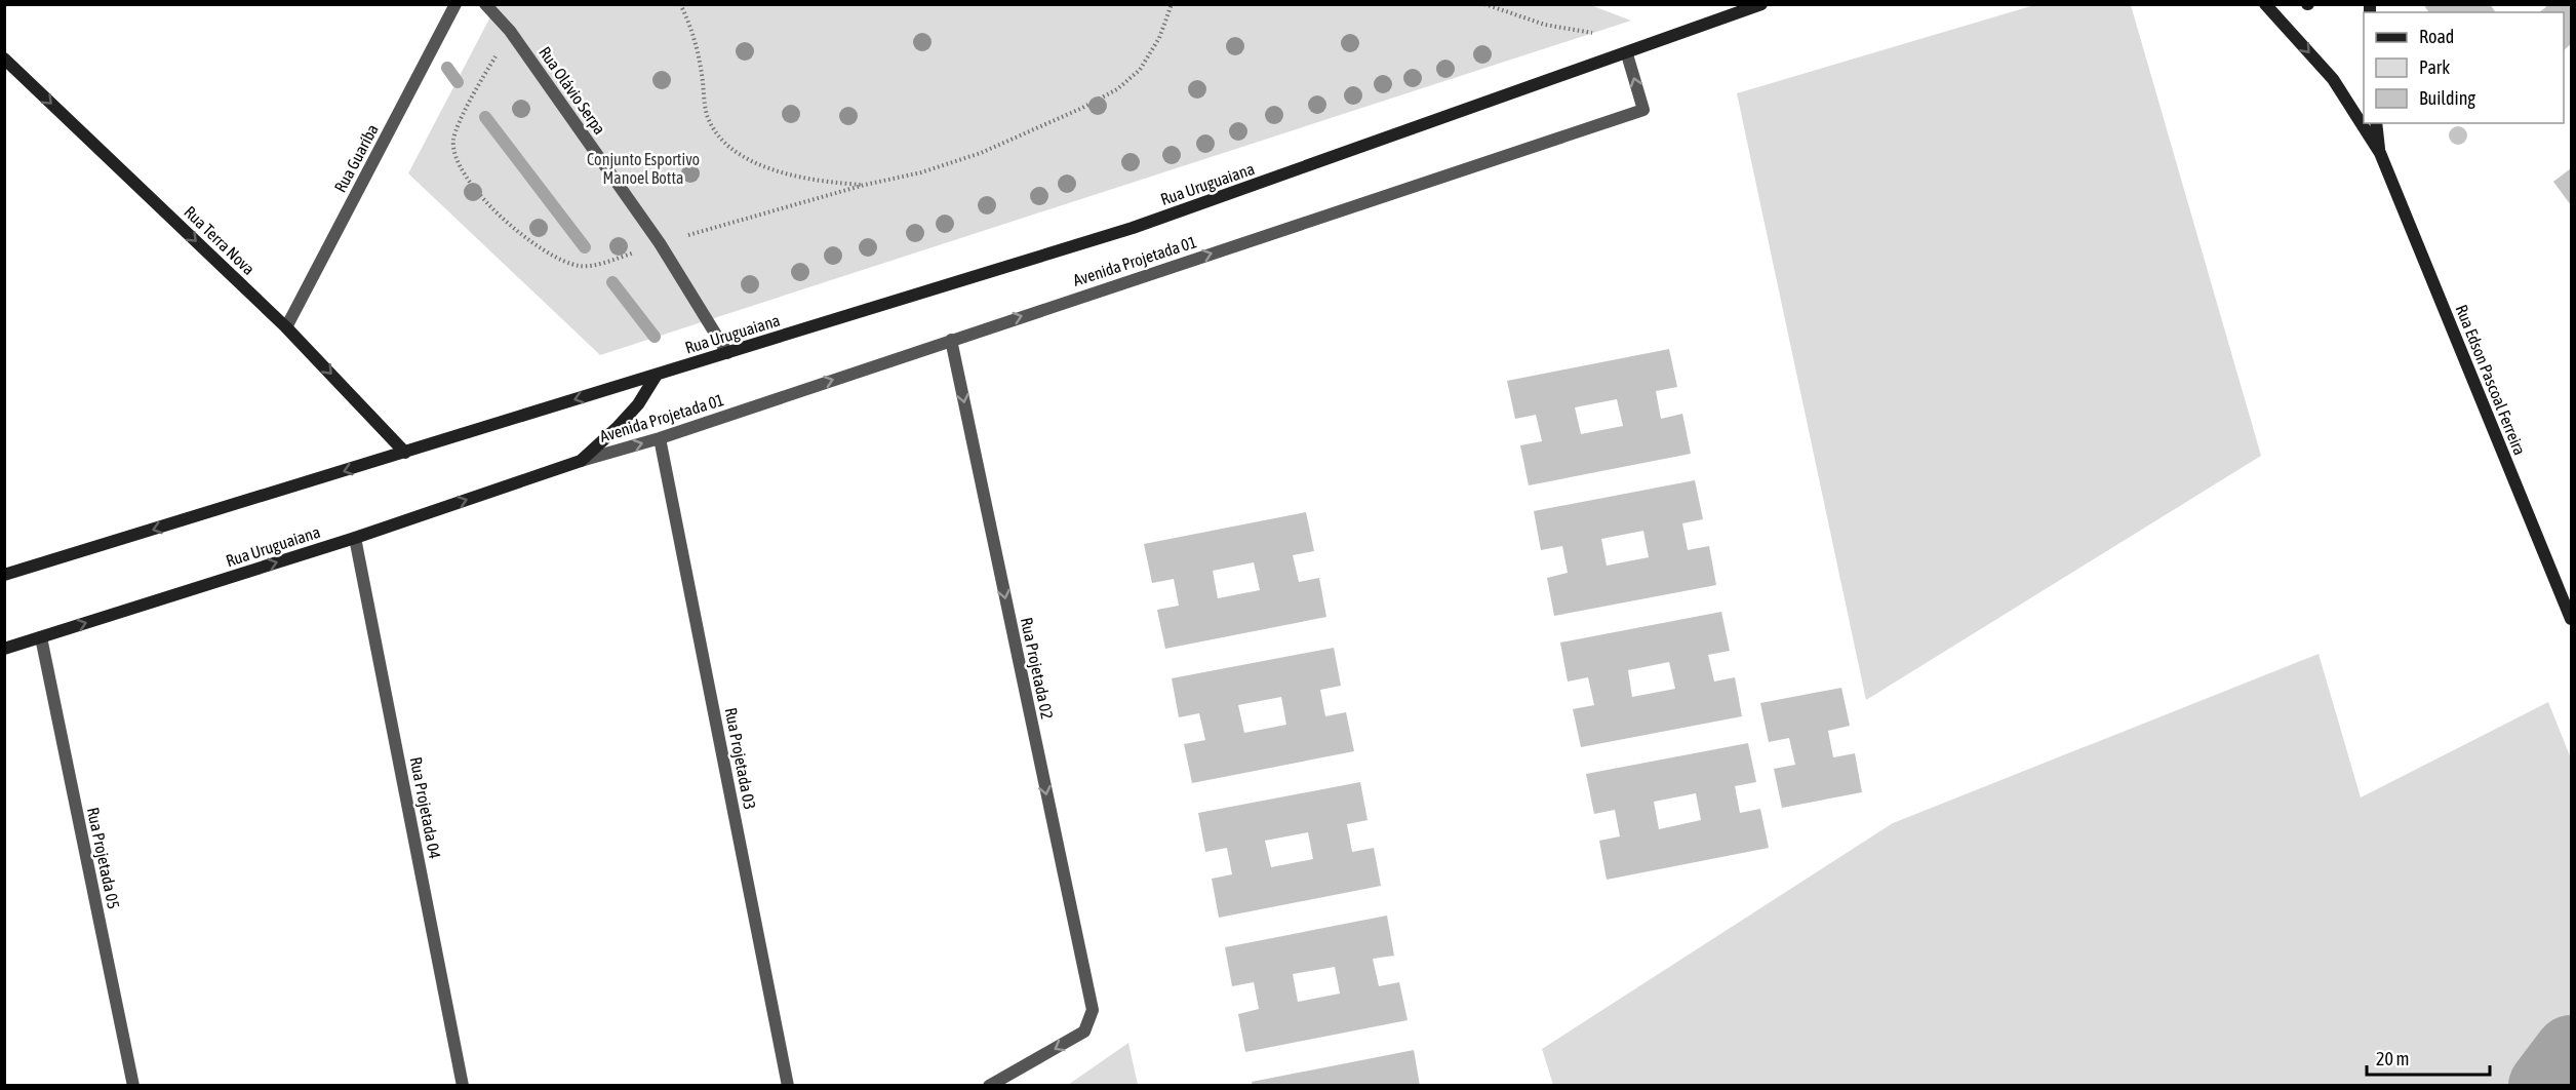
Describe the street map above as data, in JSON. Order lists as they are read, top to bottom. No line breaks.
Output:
{"streets":{"street":["Rua Olávio Serpa","Rua Guaríba","Rua Uruguaiana","Rua Terra Nova","Avenida Projetada 01","Rua Edson Pascoal Ferreira","Rua Projetada 02","Rua Projetada 03","Rua Projetada 04","Rua Projetada 05"]},"crossings":[["Rua Olávio Serpa","Rua Uruguaiana"],["Rua Guaríba","Rua Terra Nova"],["Rua Uruguaiana","Rua Terra Nova"],["Rua Uruguaiana","Avenida Projetada 01"],["Rua Uruguaiana","Rua Projetada 04"],["Rua Uruguaiana","Rua Projetada 05"],["Avenida Projetada 01","Rua Projetada 02"],["Avenida Projetada 01","Rua Projetada 03"]],"one_way":["Rua Terra Nova","Avenida Projetada 01","Rua Projetada 02"],"parks":["Conjunto Esportivo Manoel Botta"],"legend":["Road","Park","Building"],"scale_bar":"20 m"}
